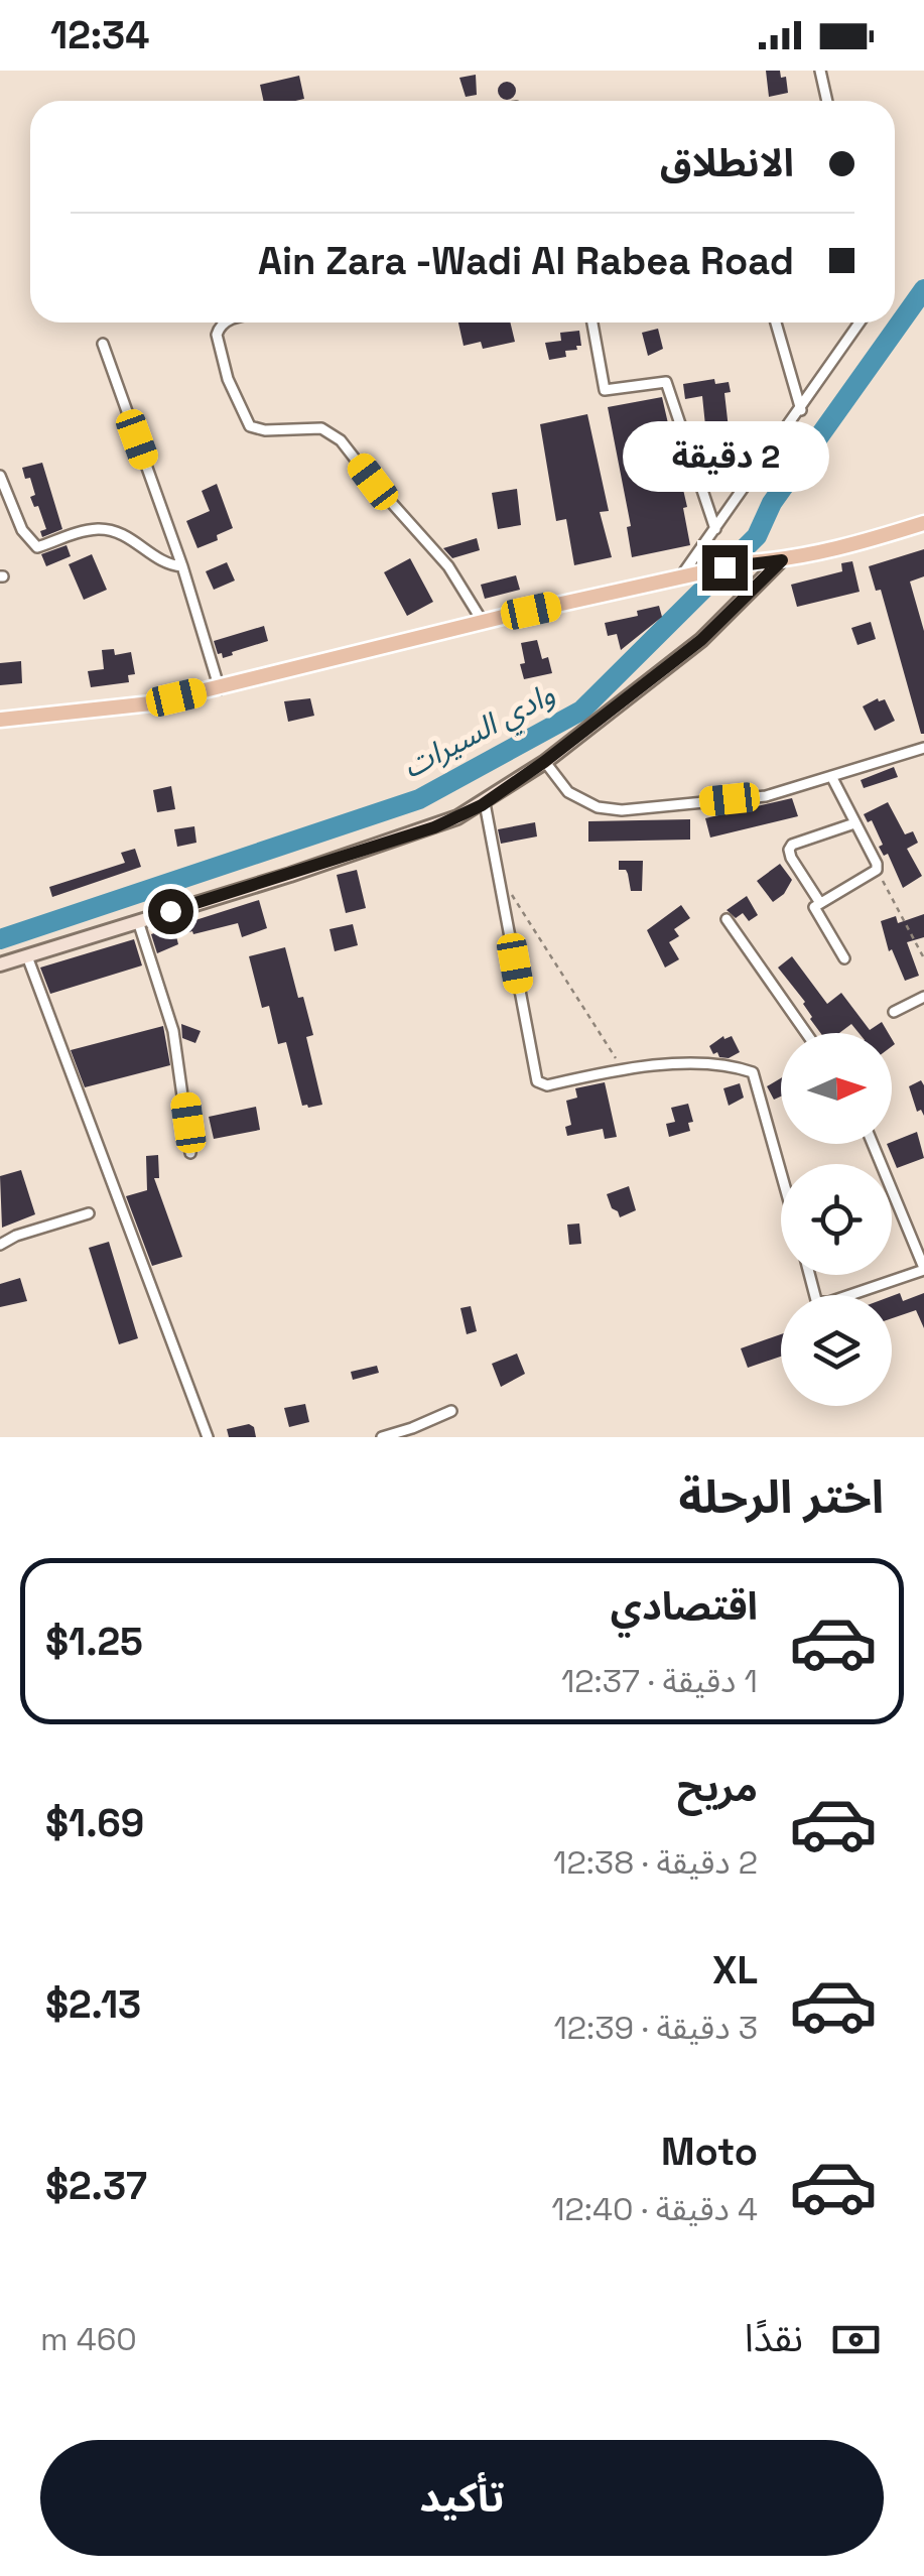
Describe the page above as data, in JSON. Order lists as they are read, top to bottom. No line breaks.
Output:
{"water":["وادي السيرات"],"north":"right","page":{"status":"12:34","banner":["الانطلاق","Ain Zara -Wadi Al Rabea Road"],"bubble":"2 دقيقة","heading":"اختر الرحلة","list":[{"name":"اقتصادي","note":"1 دقيقة · 12:37","value":"$1.25"},{"name":"مريح","note":"2 دقيقة · 12:38","value":"$1.69"},{"name":"XL","note":"3 دقيقة · 12:39","value":"$2.13"},{"name":"Moto","note":"4 دقيقة · 12:40","value":"$2.37"}],"pay":["نقدًا","460 m"],"buttons":"تأكيد"}}
